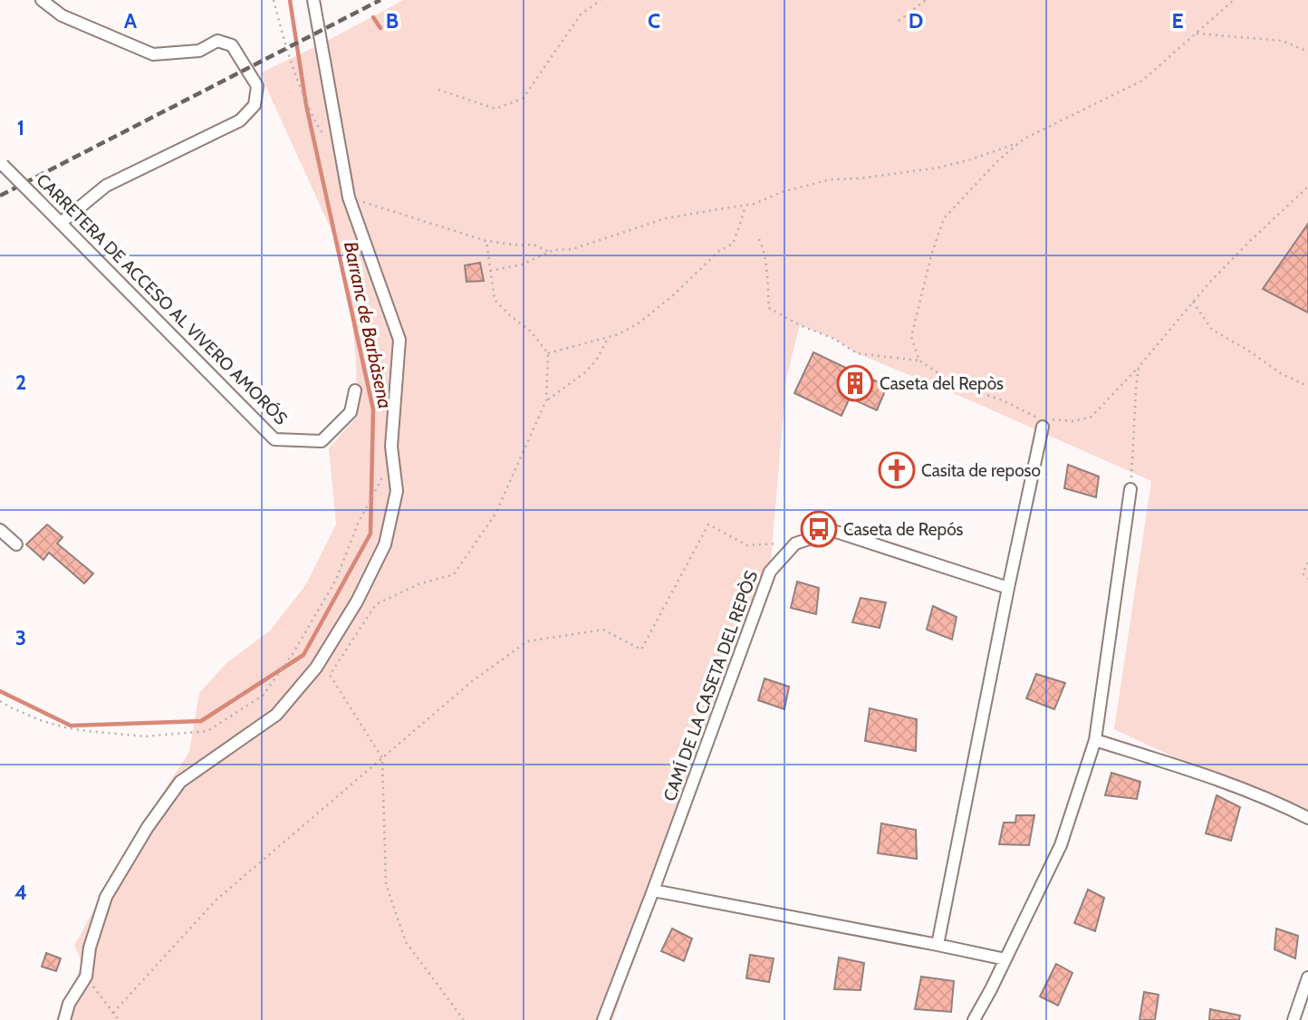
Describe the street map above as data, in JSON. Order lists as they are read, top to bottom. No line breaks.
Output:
{"streets":{"street":["CARRETERA DE ACCESO AL VIVERO AMORÓS","CAMÍ DE LA CASETA DEL REPÒS"]},"water":["Barranc de Barbàsena"],"places":{"building":["Caseta del Repòs"],"church":["Casita de reposo"],"bus stop":["Caseta de Repós"]},"grid":{"columns":["A","B","C","D","E"],"rows":["1","2","3","4"]}}
